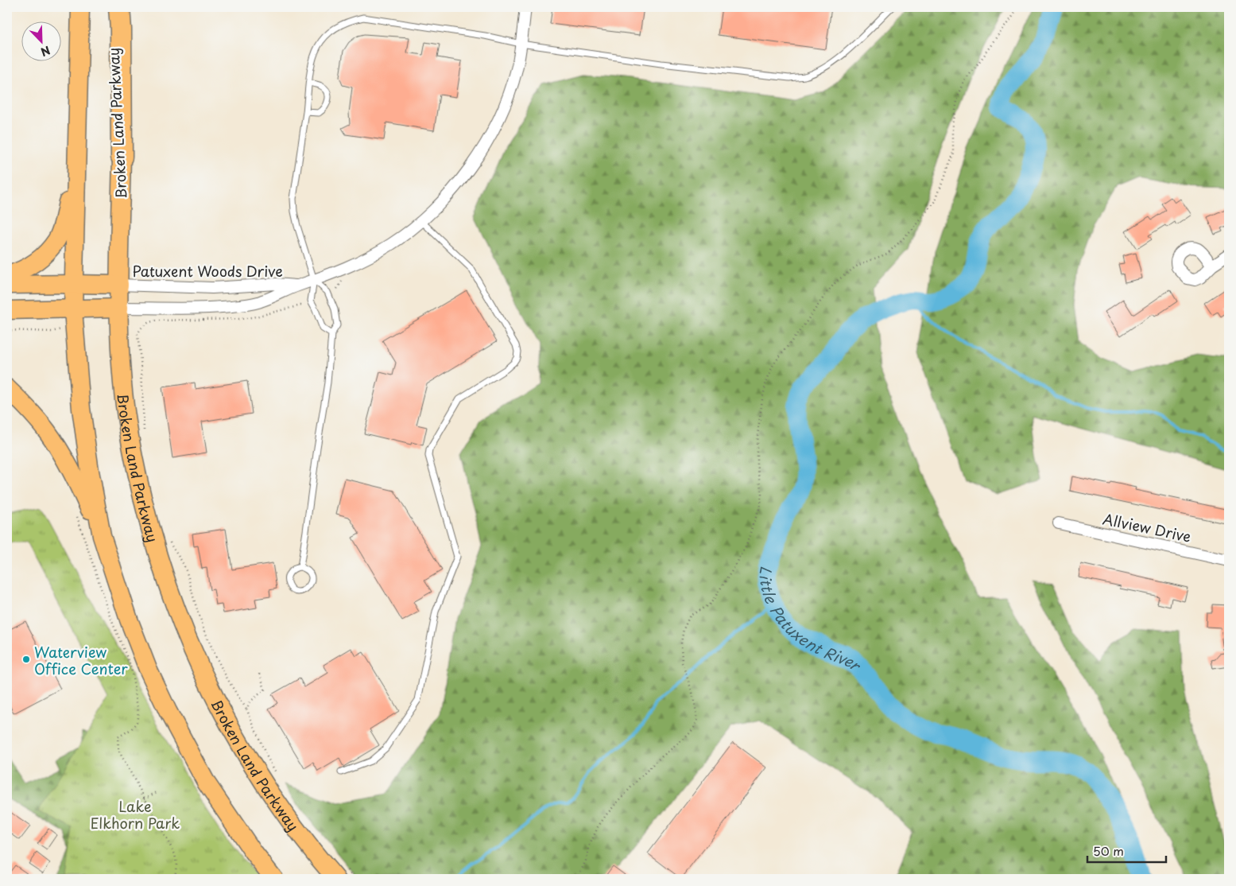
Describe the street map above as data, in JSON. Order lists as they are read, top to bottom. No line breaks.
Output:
{"streets":{"main road":["Broken Land Parkway"],"street":["Patuxent Woods Drive","Allview Drive"]},"crossings":[["Broken Land Parkway","Patuxent Woods Drive"]],"water":["Little Patuxent River"],"parks":["Lake Elkhorn Park"],"places":["Waterview Office Center"],"scale_bar":"50 m","north":"bottom right"}
